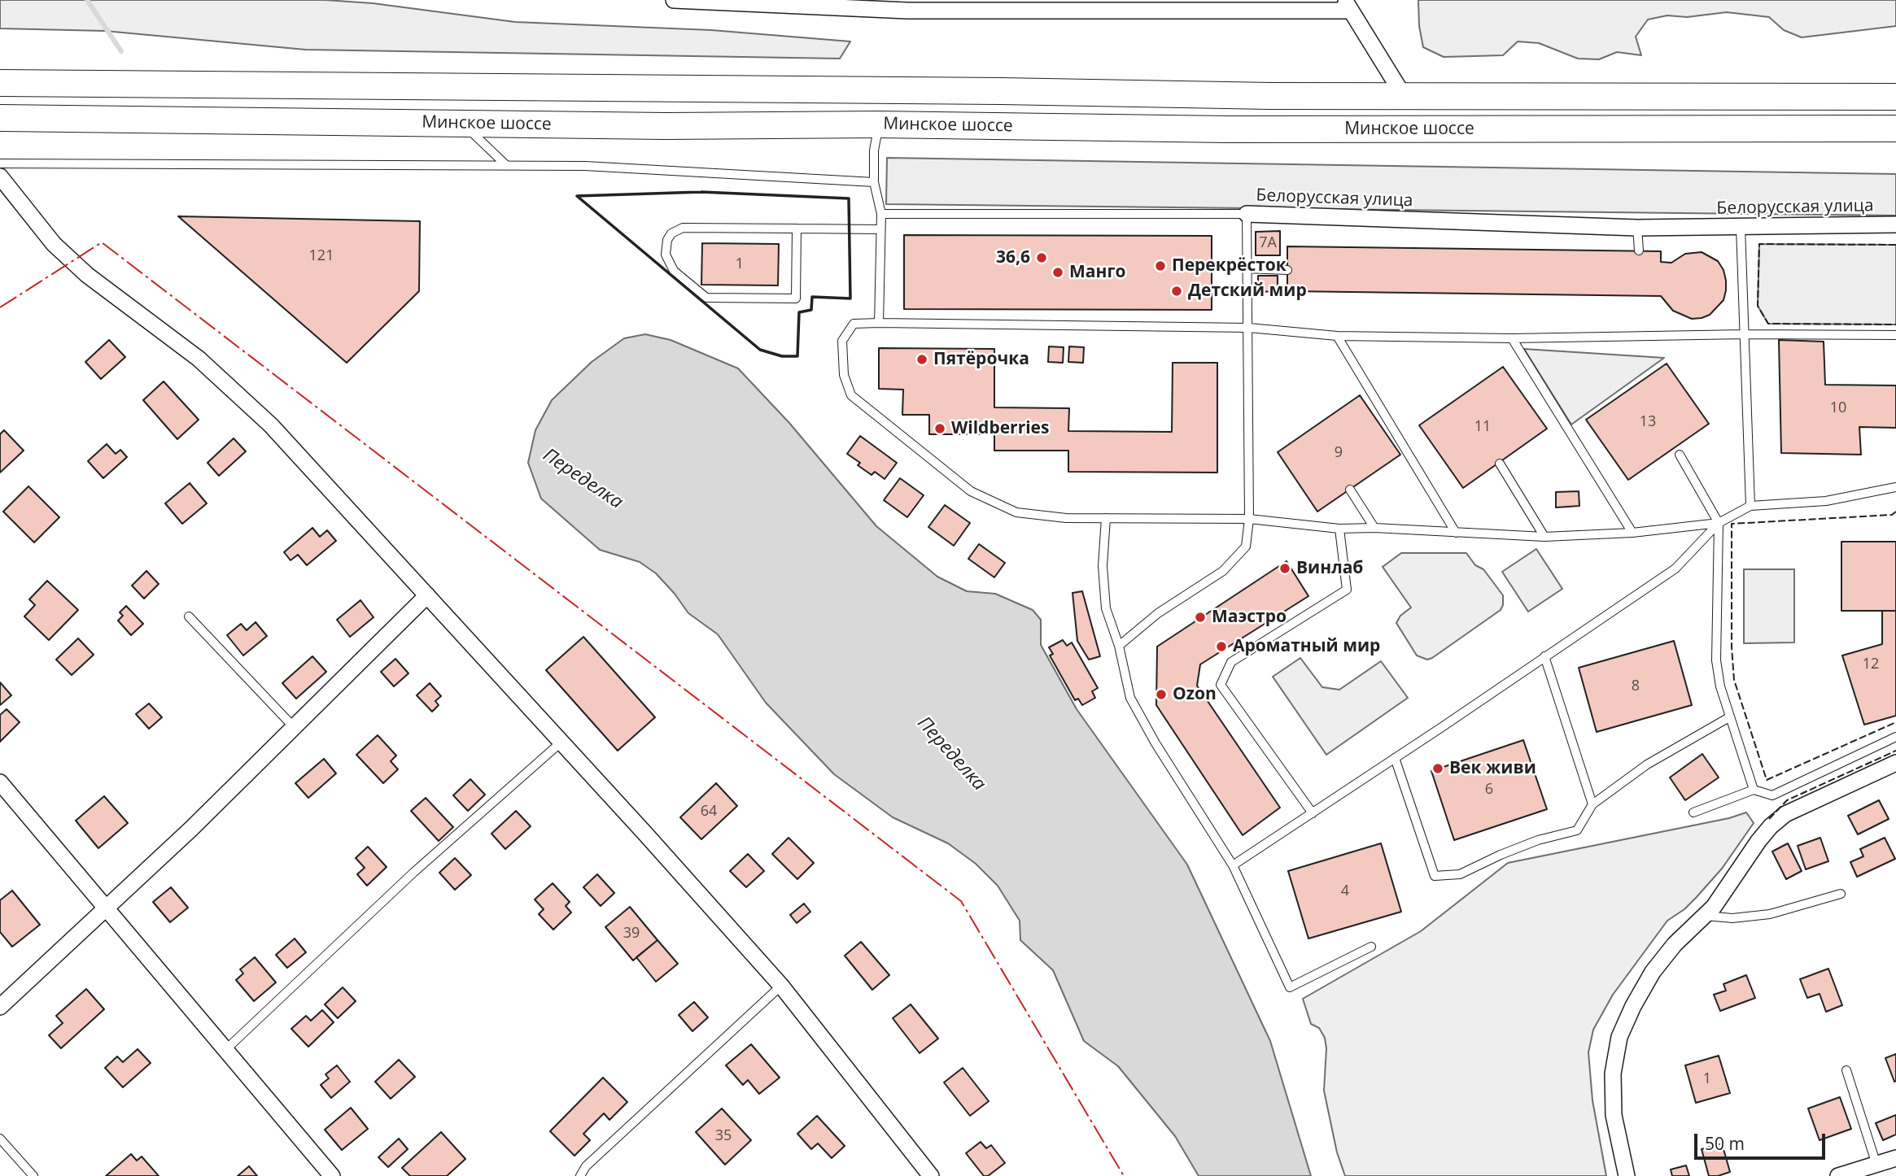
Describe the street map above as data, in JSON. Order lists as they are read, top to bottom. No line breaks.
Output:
{"streets":{"highway":["Минское шоссе"],"street":["Белорусская улица"]},"water":["Переделка"],"places":["36,6","Перекрёсток","Манго","Детский мир","Пятёрочка","Wildberries","Винлаб","Маэстро","Ароматный мир","Ozon","Век живи"],"house_numbers":["7А","121","1","10","13","11","9","12","8","6","64","4","39","1","35"],"scale_bar":"50 m"}
